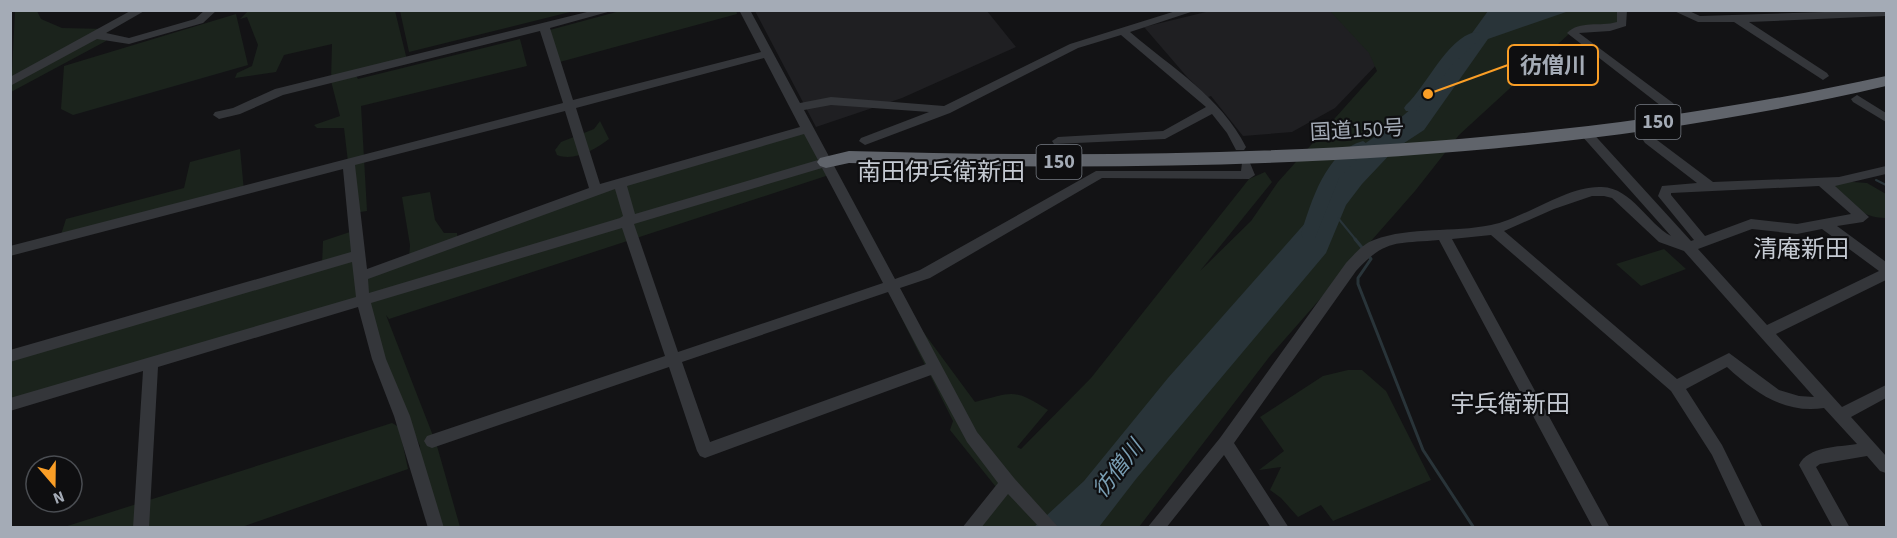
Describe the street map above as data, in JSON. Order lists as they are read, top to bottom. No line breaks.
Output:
{"streets":{"highway":["150","国道150号"]},"districts":["南田伊兵衛新田","清庵新田","宇兵衛新田"],"water":["彷僧川"],"places":["彷僧川"],"north":"bottom"}
